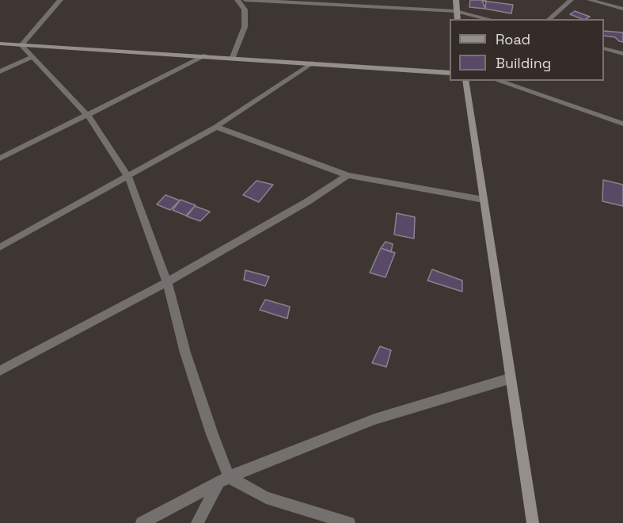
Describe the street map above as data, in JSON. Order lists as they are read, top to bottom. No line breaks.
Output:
{"legend":["Road","Building"]}
